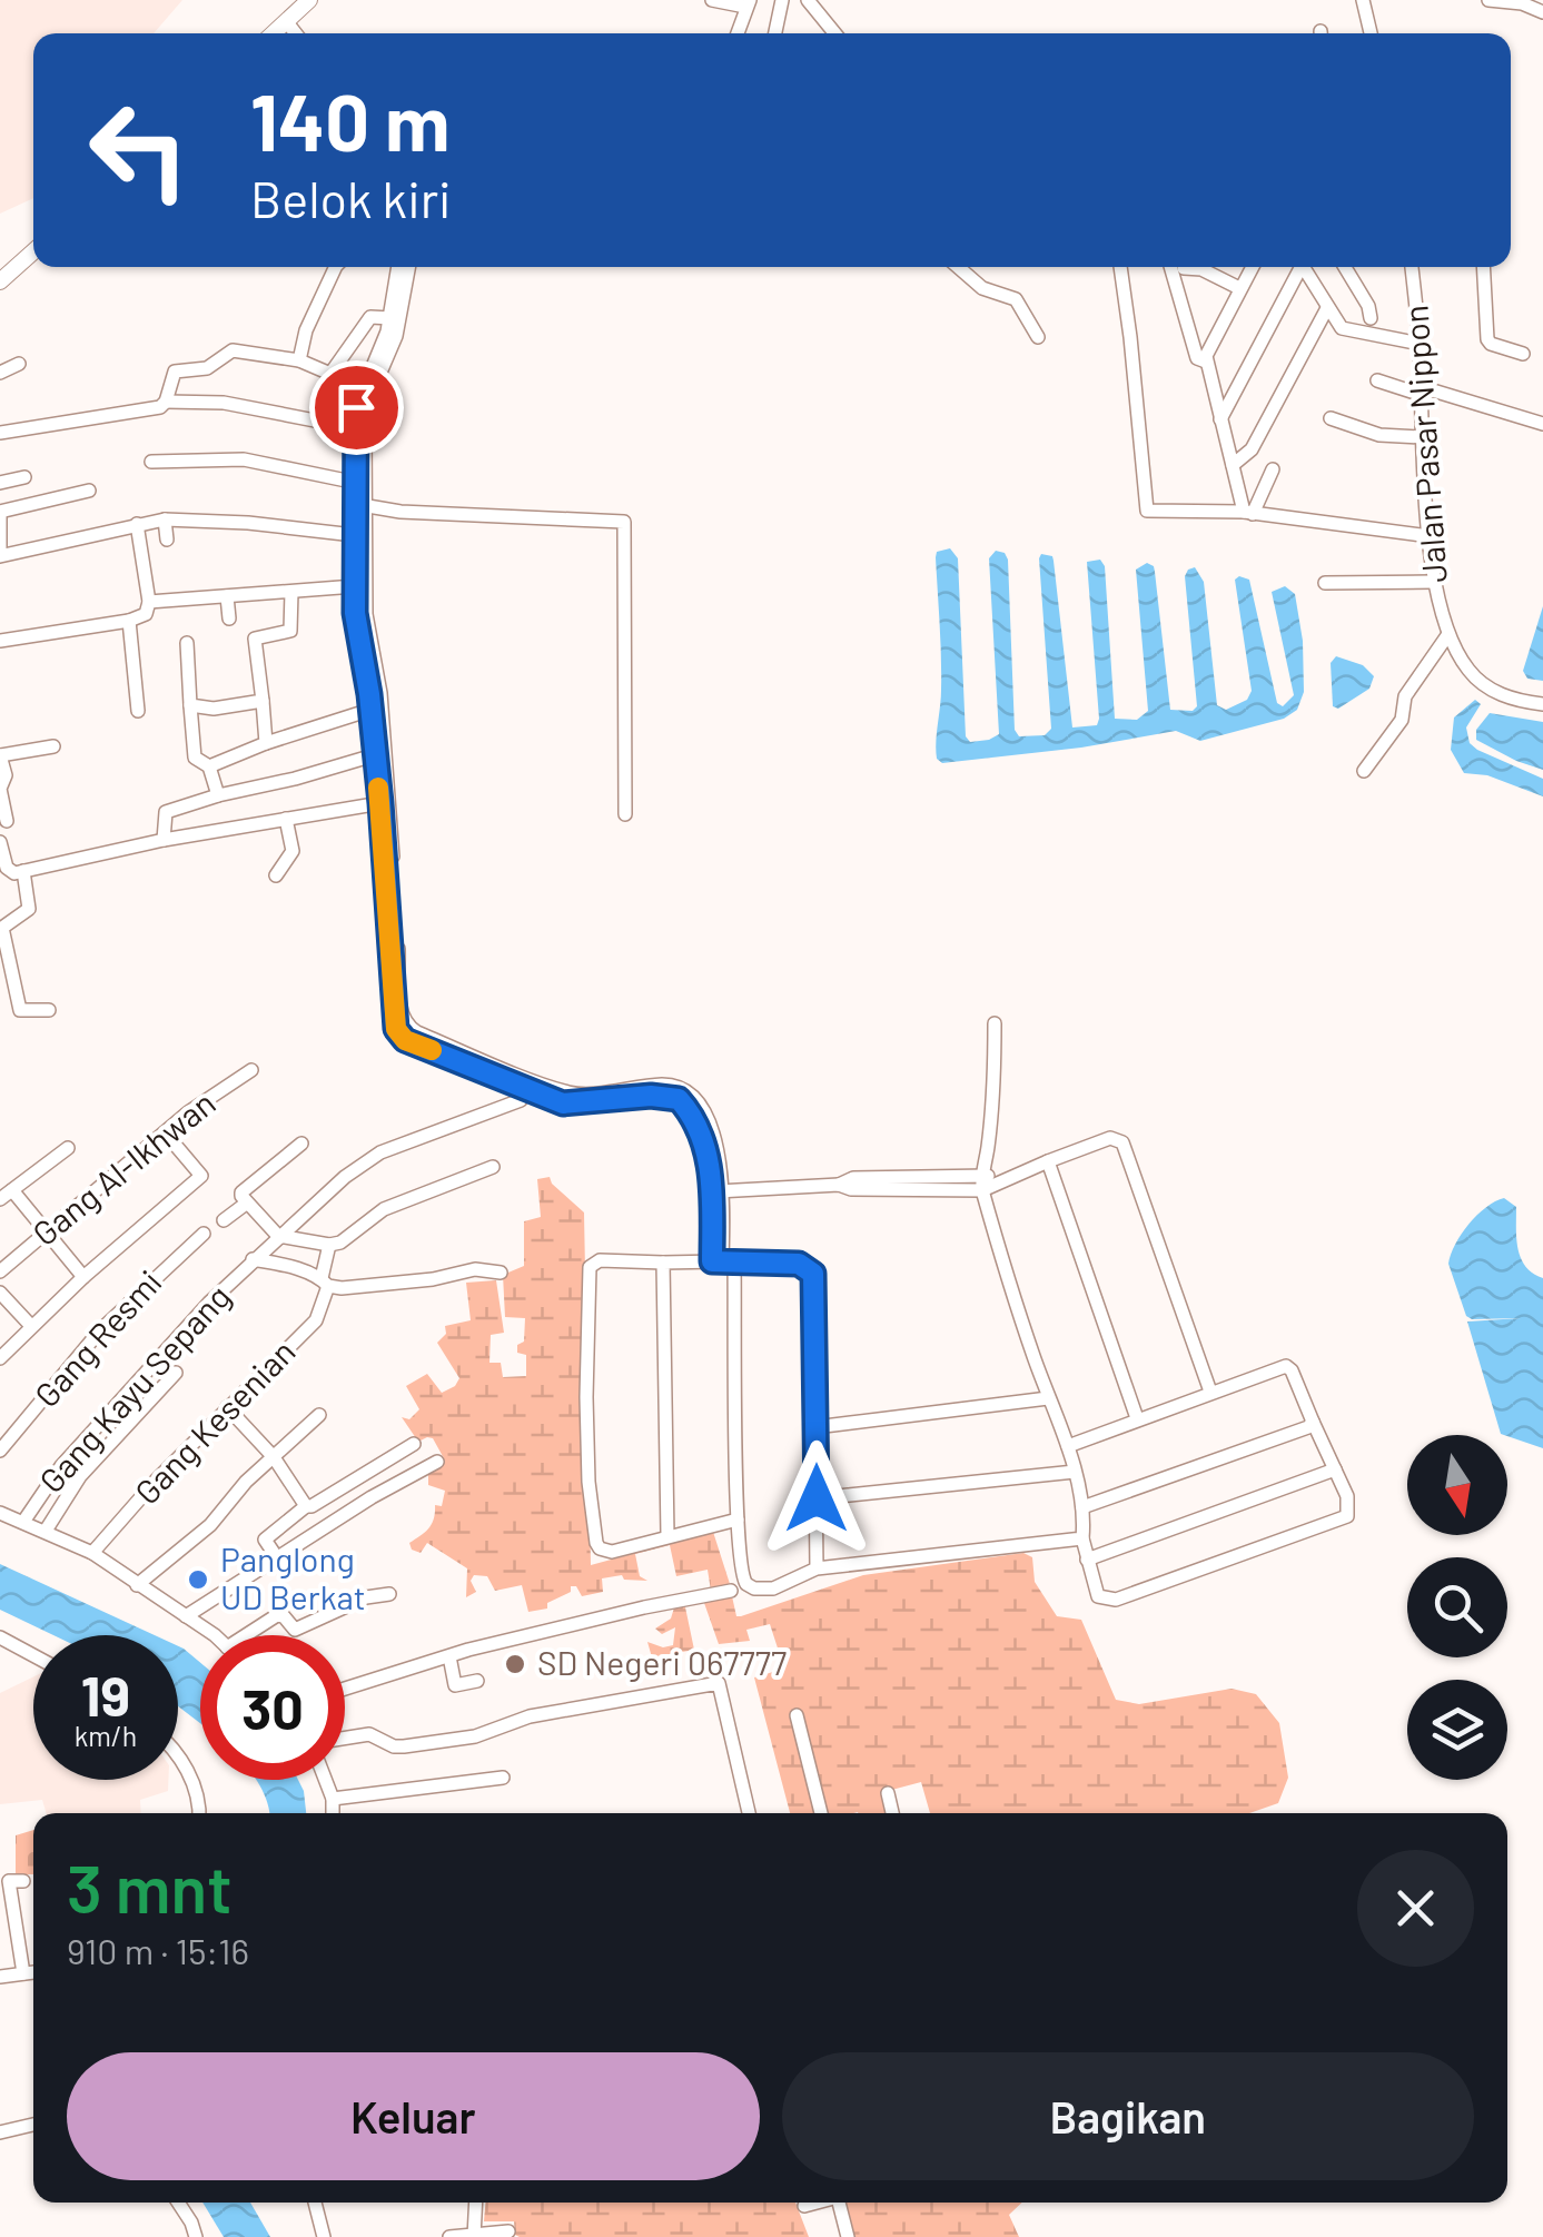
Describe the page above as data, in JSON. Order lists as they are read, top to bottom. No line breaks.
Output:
{"streets":{"street":["Jalan Pasar Nippon","Gang Al-Ikhwan","Gang Resmi","Gang Kayu Sepang","Gang Kesenian"]},"places":["Panglong UD Berkat","SD Negeri 067777"],"north":"bottom","page":{"turn":["140 m","Belok kiri"],"speed":"19 km/h","limit":"30","heading":["3 mnt","910 m · 15:16"],"buttons":["Keluar","Bagikan"]}}
